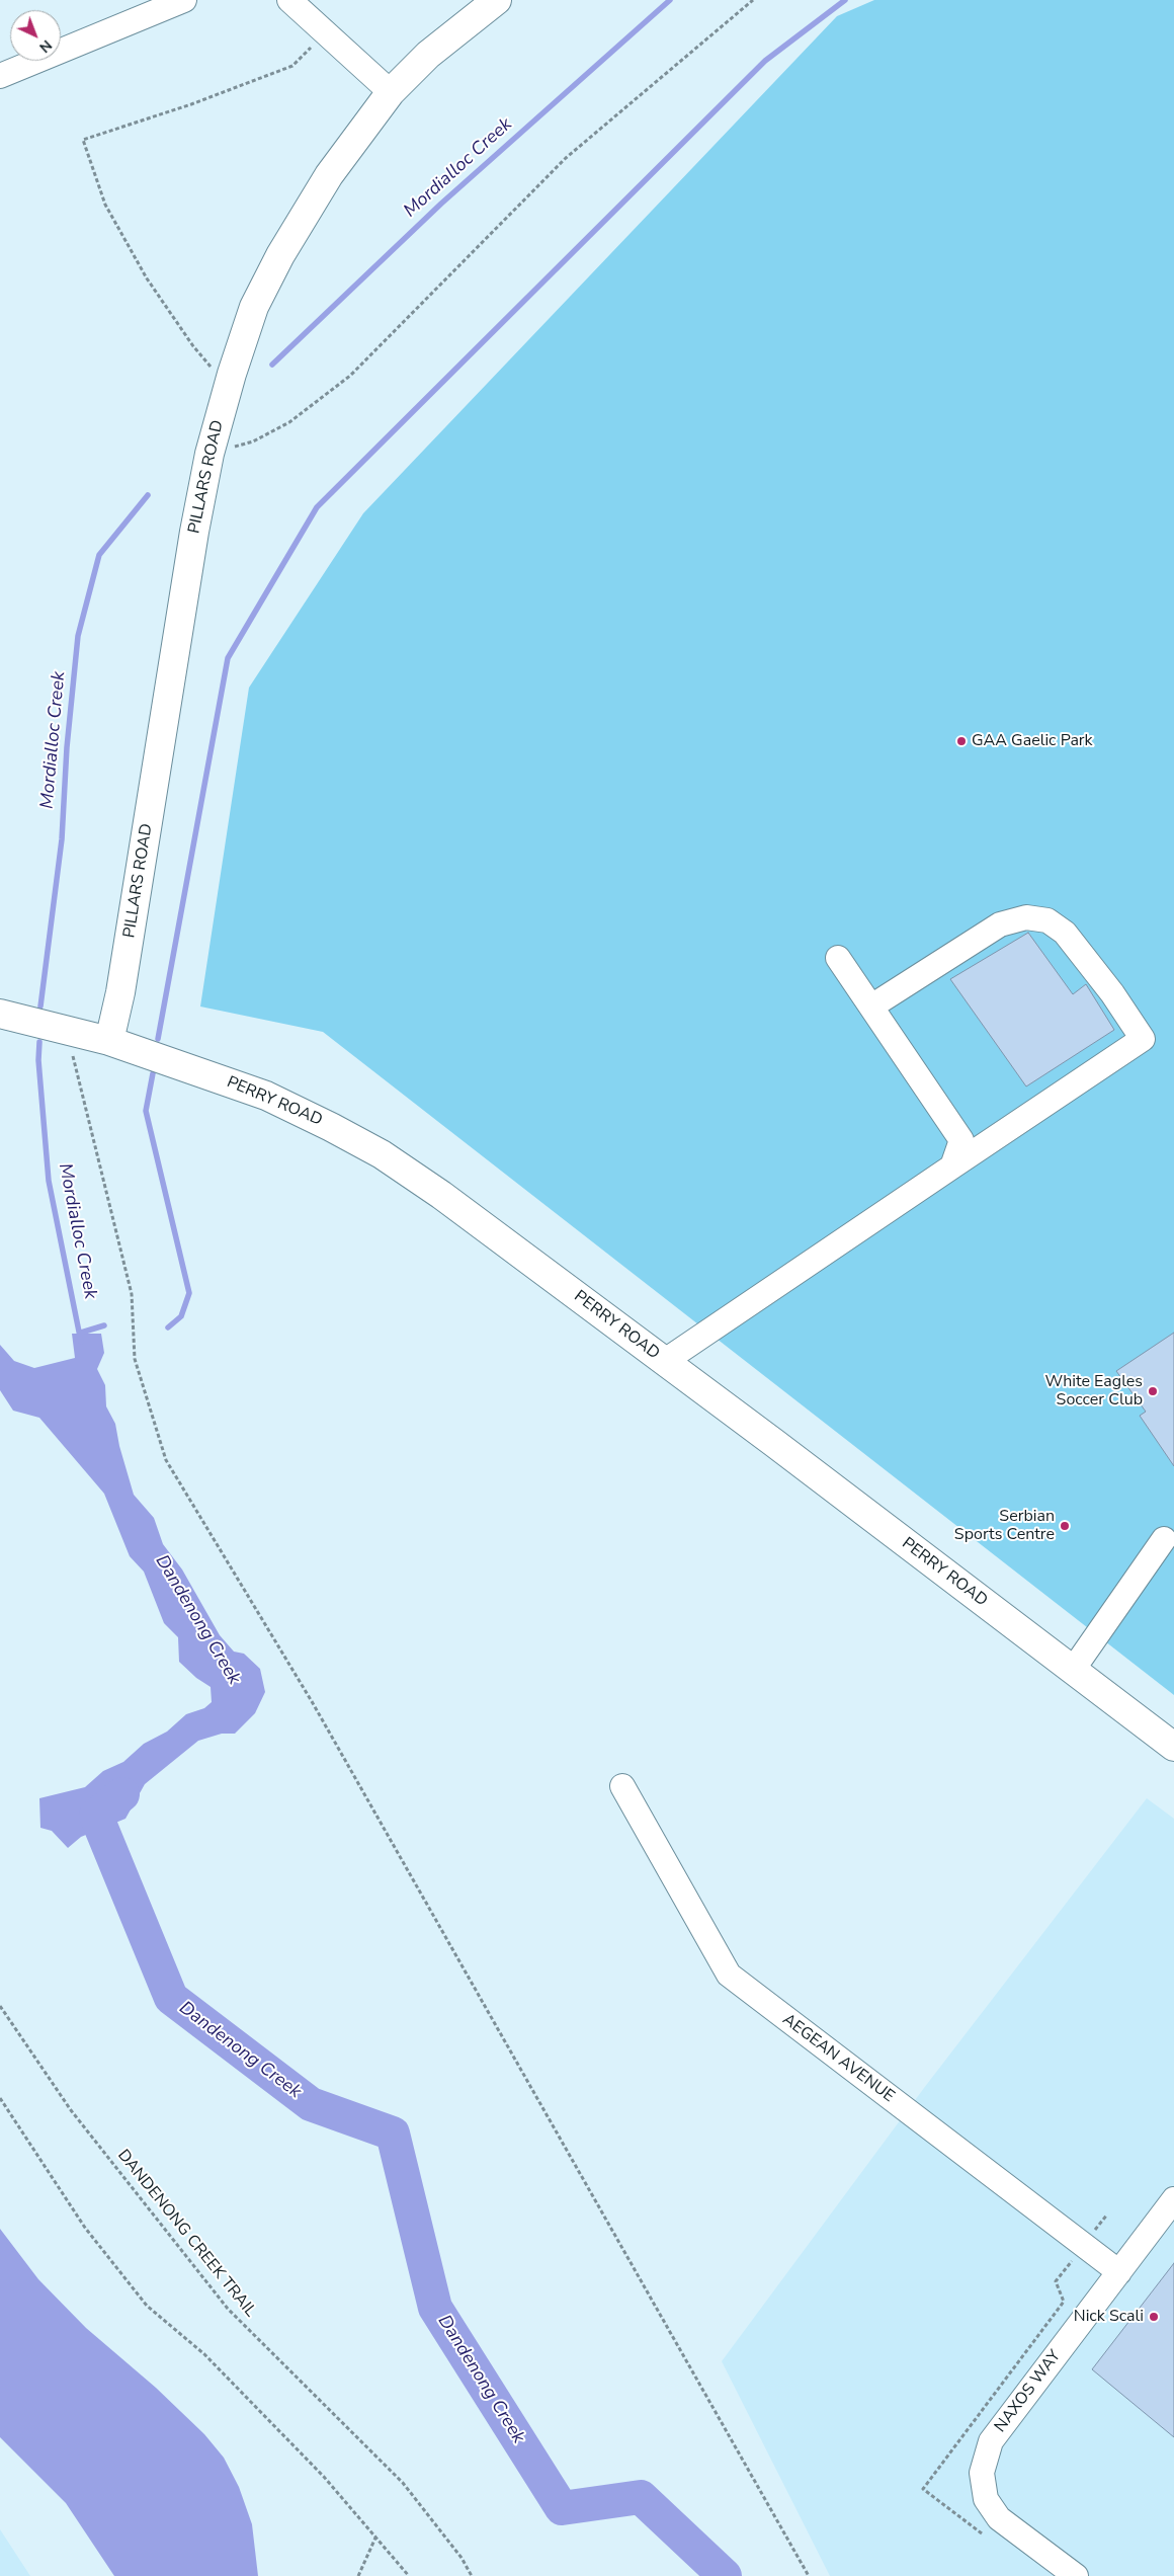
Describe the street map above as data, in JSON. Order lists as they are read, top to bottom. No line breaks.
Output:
{"streets":{"main road":["PILLARS ROAD","PERRY ROAD"],"street":["AEGEAN AVENUE","NAXOS WAY"],"path":["DANDENONG CREEK TRAIL"]},"crossings":[["PILLARS ROAD","PERRY ROAD"],["AEGEAN AVENUE","NAXOS WAY"]],"water":["Mordialloc Creek","Dandenong Creek"],"places":["GAA Gaelic Park","White Eagles Soccer Club","Serbian Sports Centre","Nick Scali"],"north":"bottom right"}
